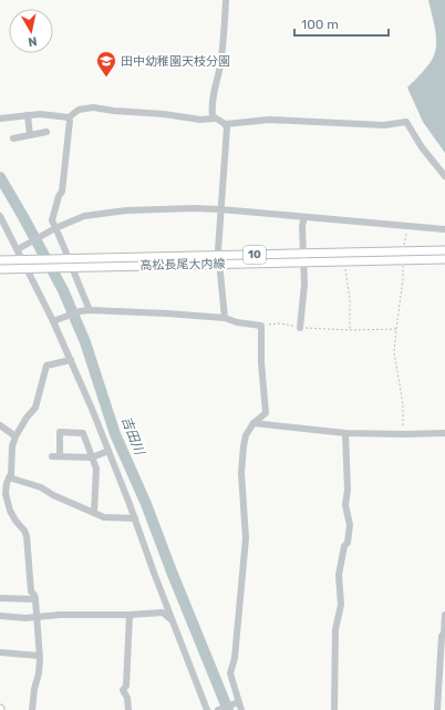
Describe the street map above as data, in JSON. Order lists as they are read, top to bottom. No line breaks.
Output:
{"streets":{"main road":["10","高松長尾大内線"]},"water":["吉田川"],"places":{"school or university":["田中幼稚園天枝分園"]},"scale_bar":"100 m","north":"bottom"}
